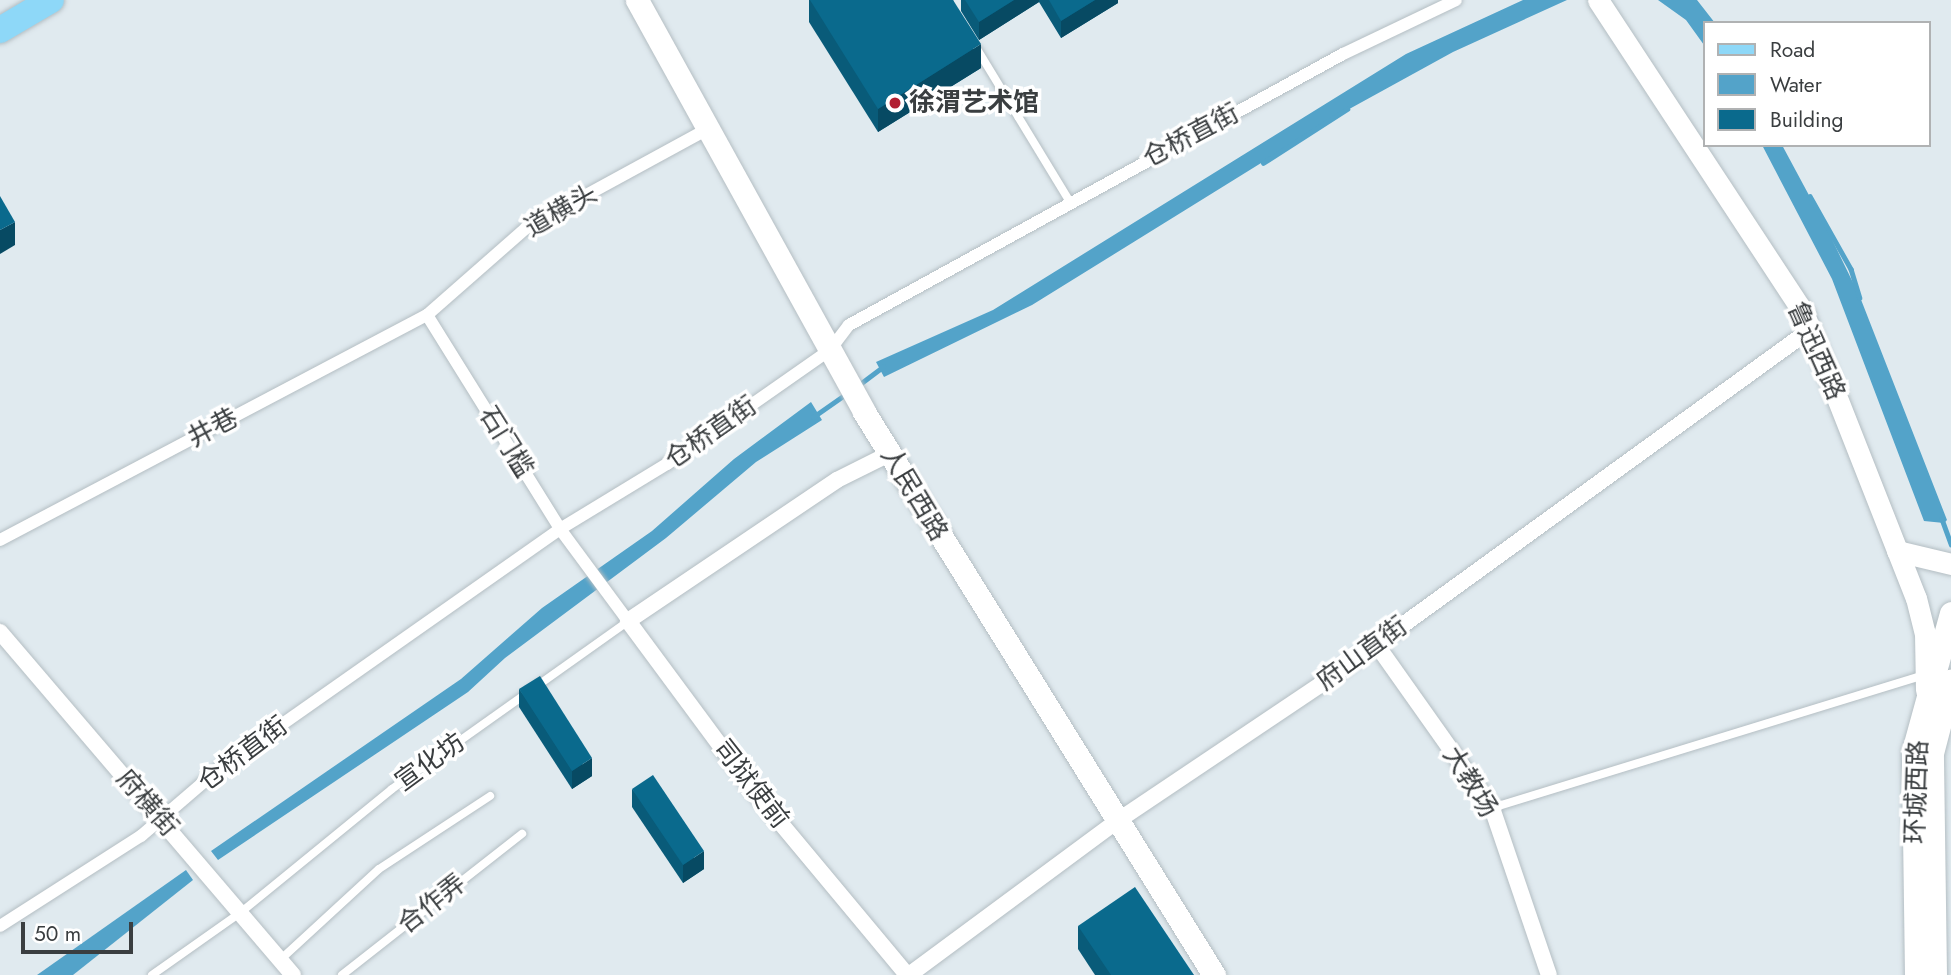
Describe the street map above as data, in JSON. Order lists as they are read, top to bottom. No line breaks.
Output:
{"streets":{"main road":["人民西路","环城西路"],"street":["仓桥直街","道横头","鲁迅西路","井巷","石门槛","府山直街","大教场","司狱使前","府横街"],"lane":["宣化坊","合作弄"]},"crossings":[["仓桥直街","石门槛"],["仓桥直街","人民西路"],["仓桥直街","府横街"],["道横头","井巷"],["道横头","石门槛"],["道横头","人民西路"],["鲁迅西路","府山直街"],["鲁迅西路","环城西路"],["井巷","石门槛"],["石门槛","司狱使前"],["人民西路","府山直街"],["府山直街","大教场"],["府山直街","司狱使前"],["宣化坊","司狱使前"],["宣化坊","府横街"]],"places":["徐渭艺术馆"],"legend":["Road","Water","Building"],"scale_bar":"50 m"}
